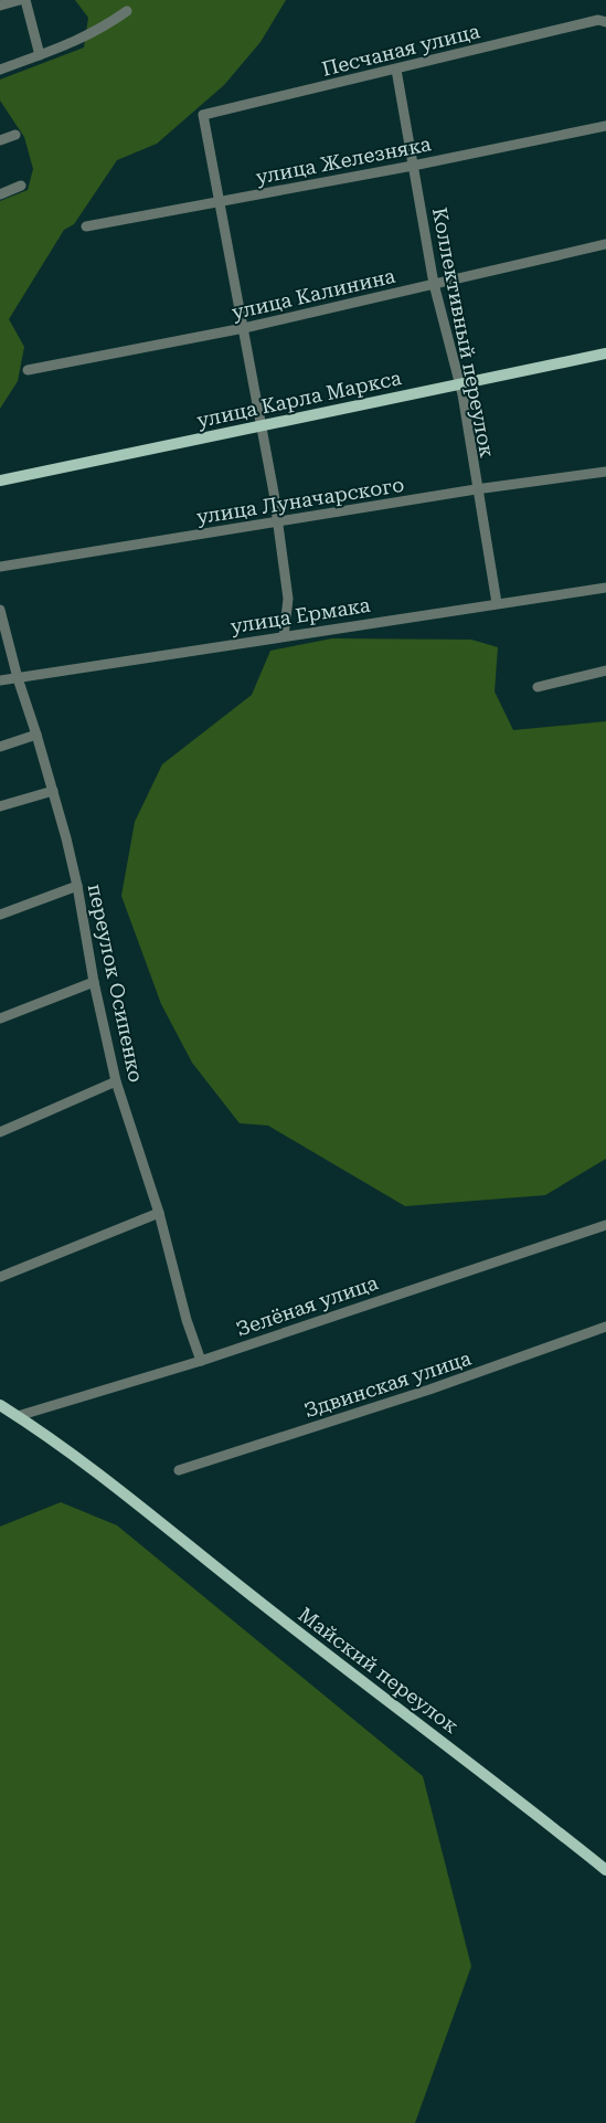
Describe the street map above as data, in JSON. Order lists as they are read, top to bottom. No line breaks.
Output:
{"streets":{"main road":["улица Карла Маркса","Майский переулок"],"street":["Песчаная улица","улица Железняка","улица Калинина","Коллективный переулок","улица Луначарского","улица Ермака","переулок Осипенко","Зелёная улица","Здвинская улица"]},"crossings":[["Песчаная улица","улица Железняка"],["Песчаная улица","Коллективный переулок"],["улица Железняка","Коллективный переулок"],["улица Калинина","Коллективный переулок"],["Коллективный переулок","улица Карла Маркса"],["Коллективный переулок","улица Луначарского"],["Коллективный переулок","улица Ермака"],["улица Ермака","переулок Осипенко"],["переулок Осипенко","Зелёная улица"],["Зелёная улица","Майский переулок"]]}
